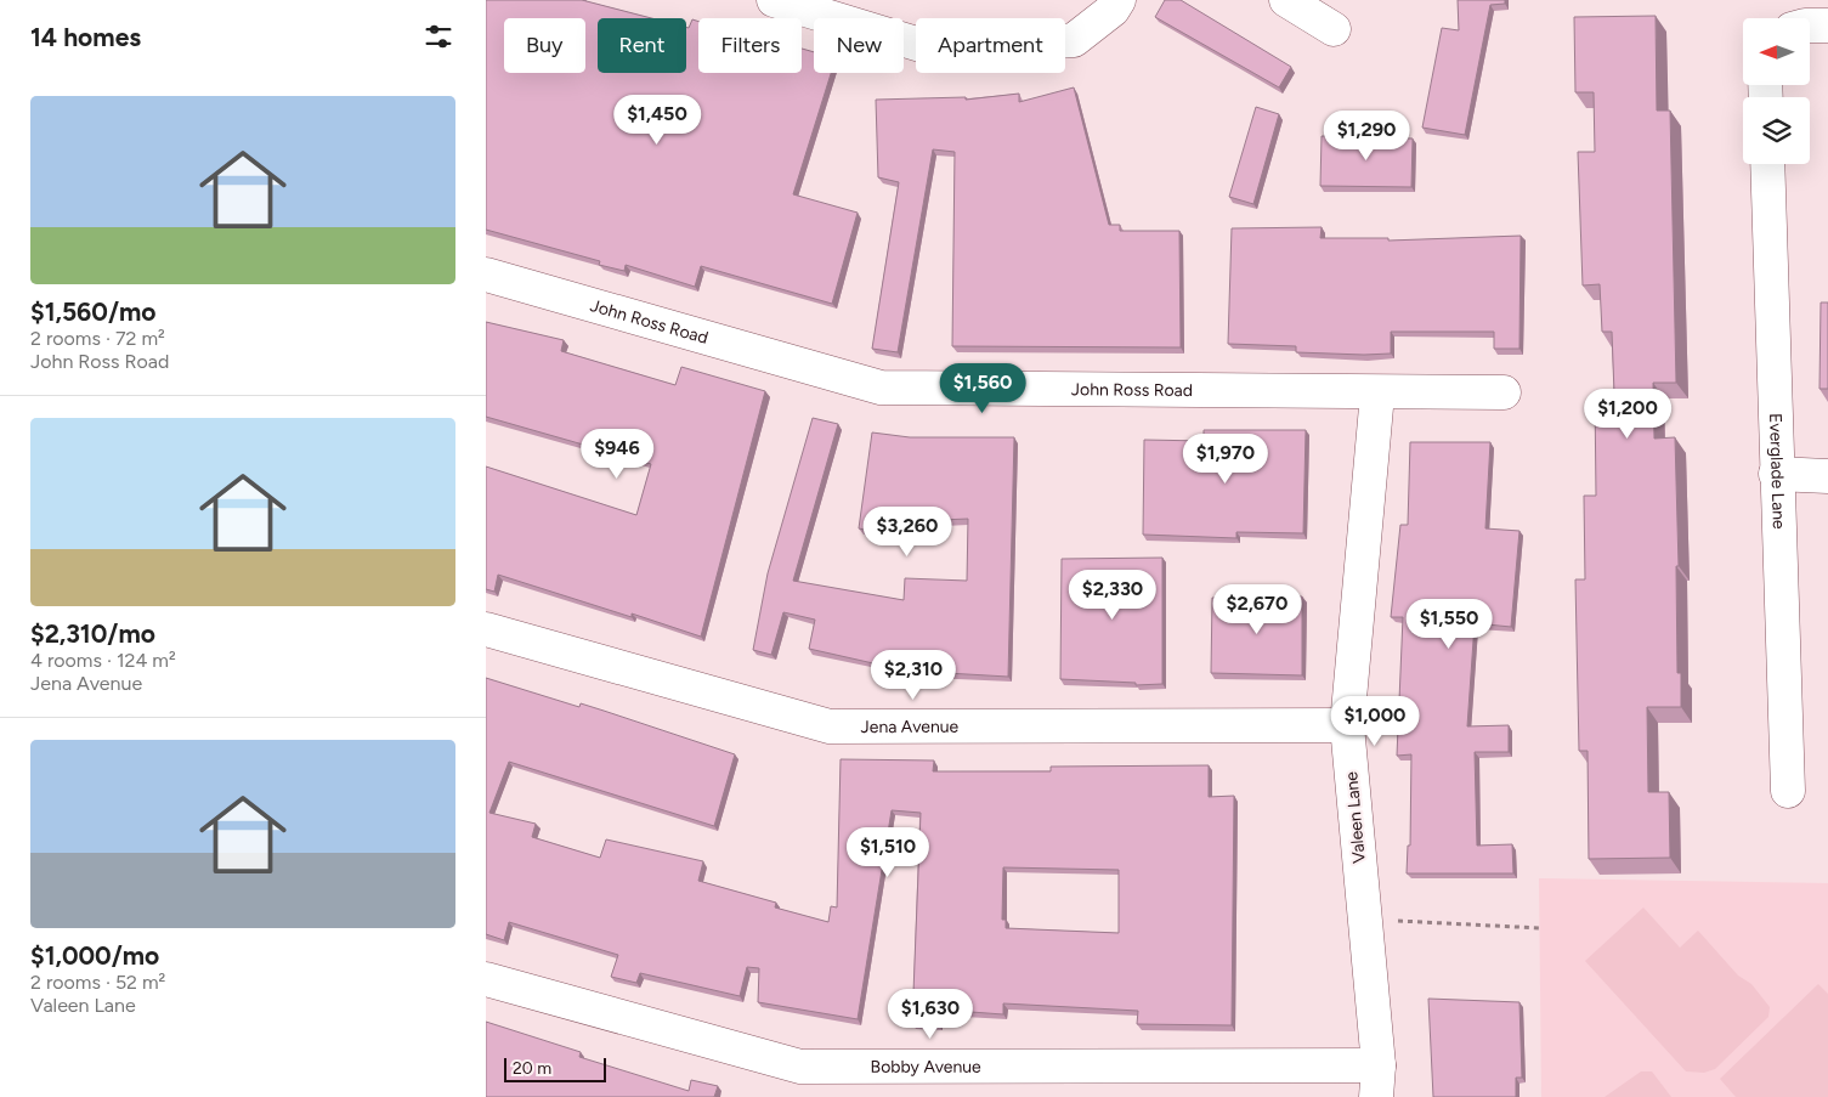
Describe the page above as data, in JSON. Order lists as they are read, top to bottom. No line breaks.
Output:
{"streets":{"street":["John Ross Road","Everglade Lane","Jena Avenue","Valeen Lane","Bobby Avenue"]},"crossings":[["John Ross Road","Valeen Lane"],["Jena Avenue","Valeen Lane"],["Valeen Lane","Bobby Avenue"]],"scale_bar":"20 m","north":"left","page":{"heading":"14 homes","chip":["Buy","Rent","Filters","New","Apartment"],"list":[{"name":"$1,560/mo","note":"2 rooms · 72 m² · John Ross Road"},{"name":"$2,310/mo","note":"4 rooms · 124 m² · Jena Avenue"},{"name":"$1,000/mo","note":"2 rooms · 52 m² · Valeen Lane"}],"price":["$1,450","$1,290","$1,560","$1,200","$946","$1,970","$3,260","$2,330","$2,670","$1,550","$2,310","$1,000","$1,510","$1,630"],"scale":"20 m"}}
